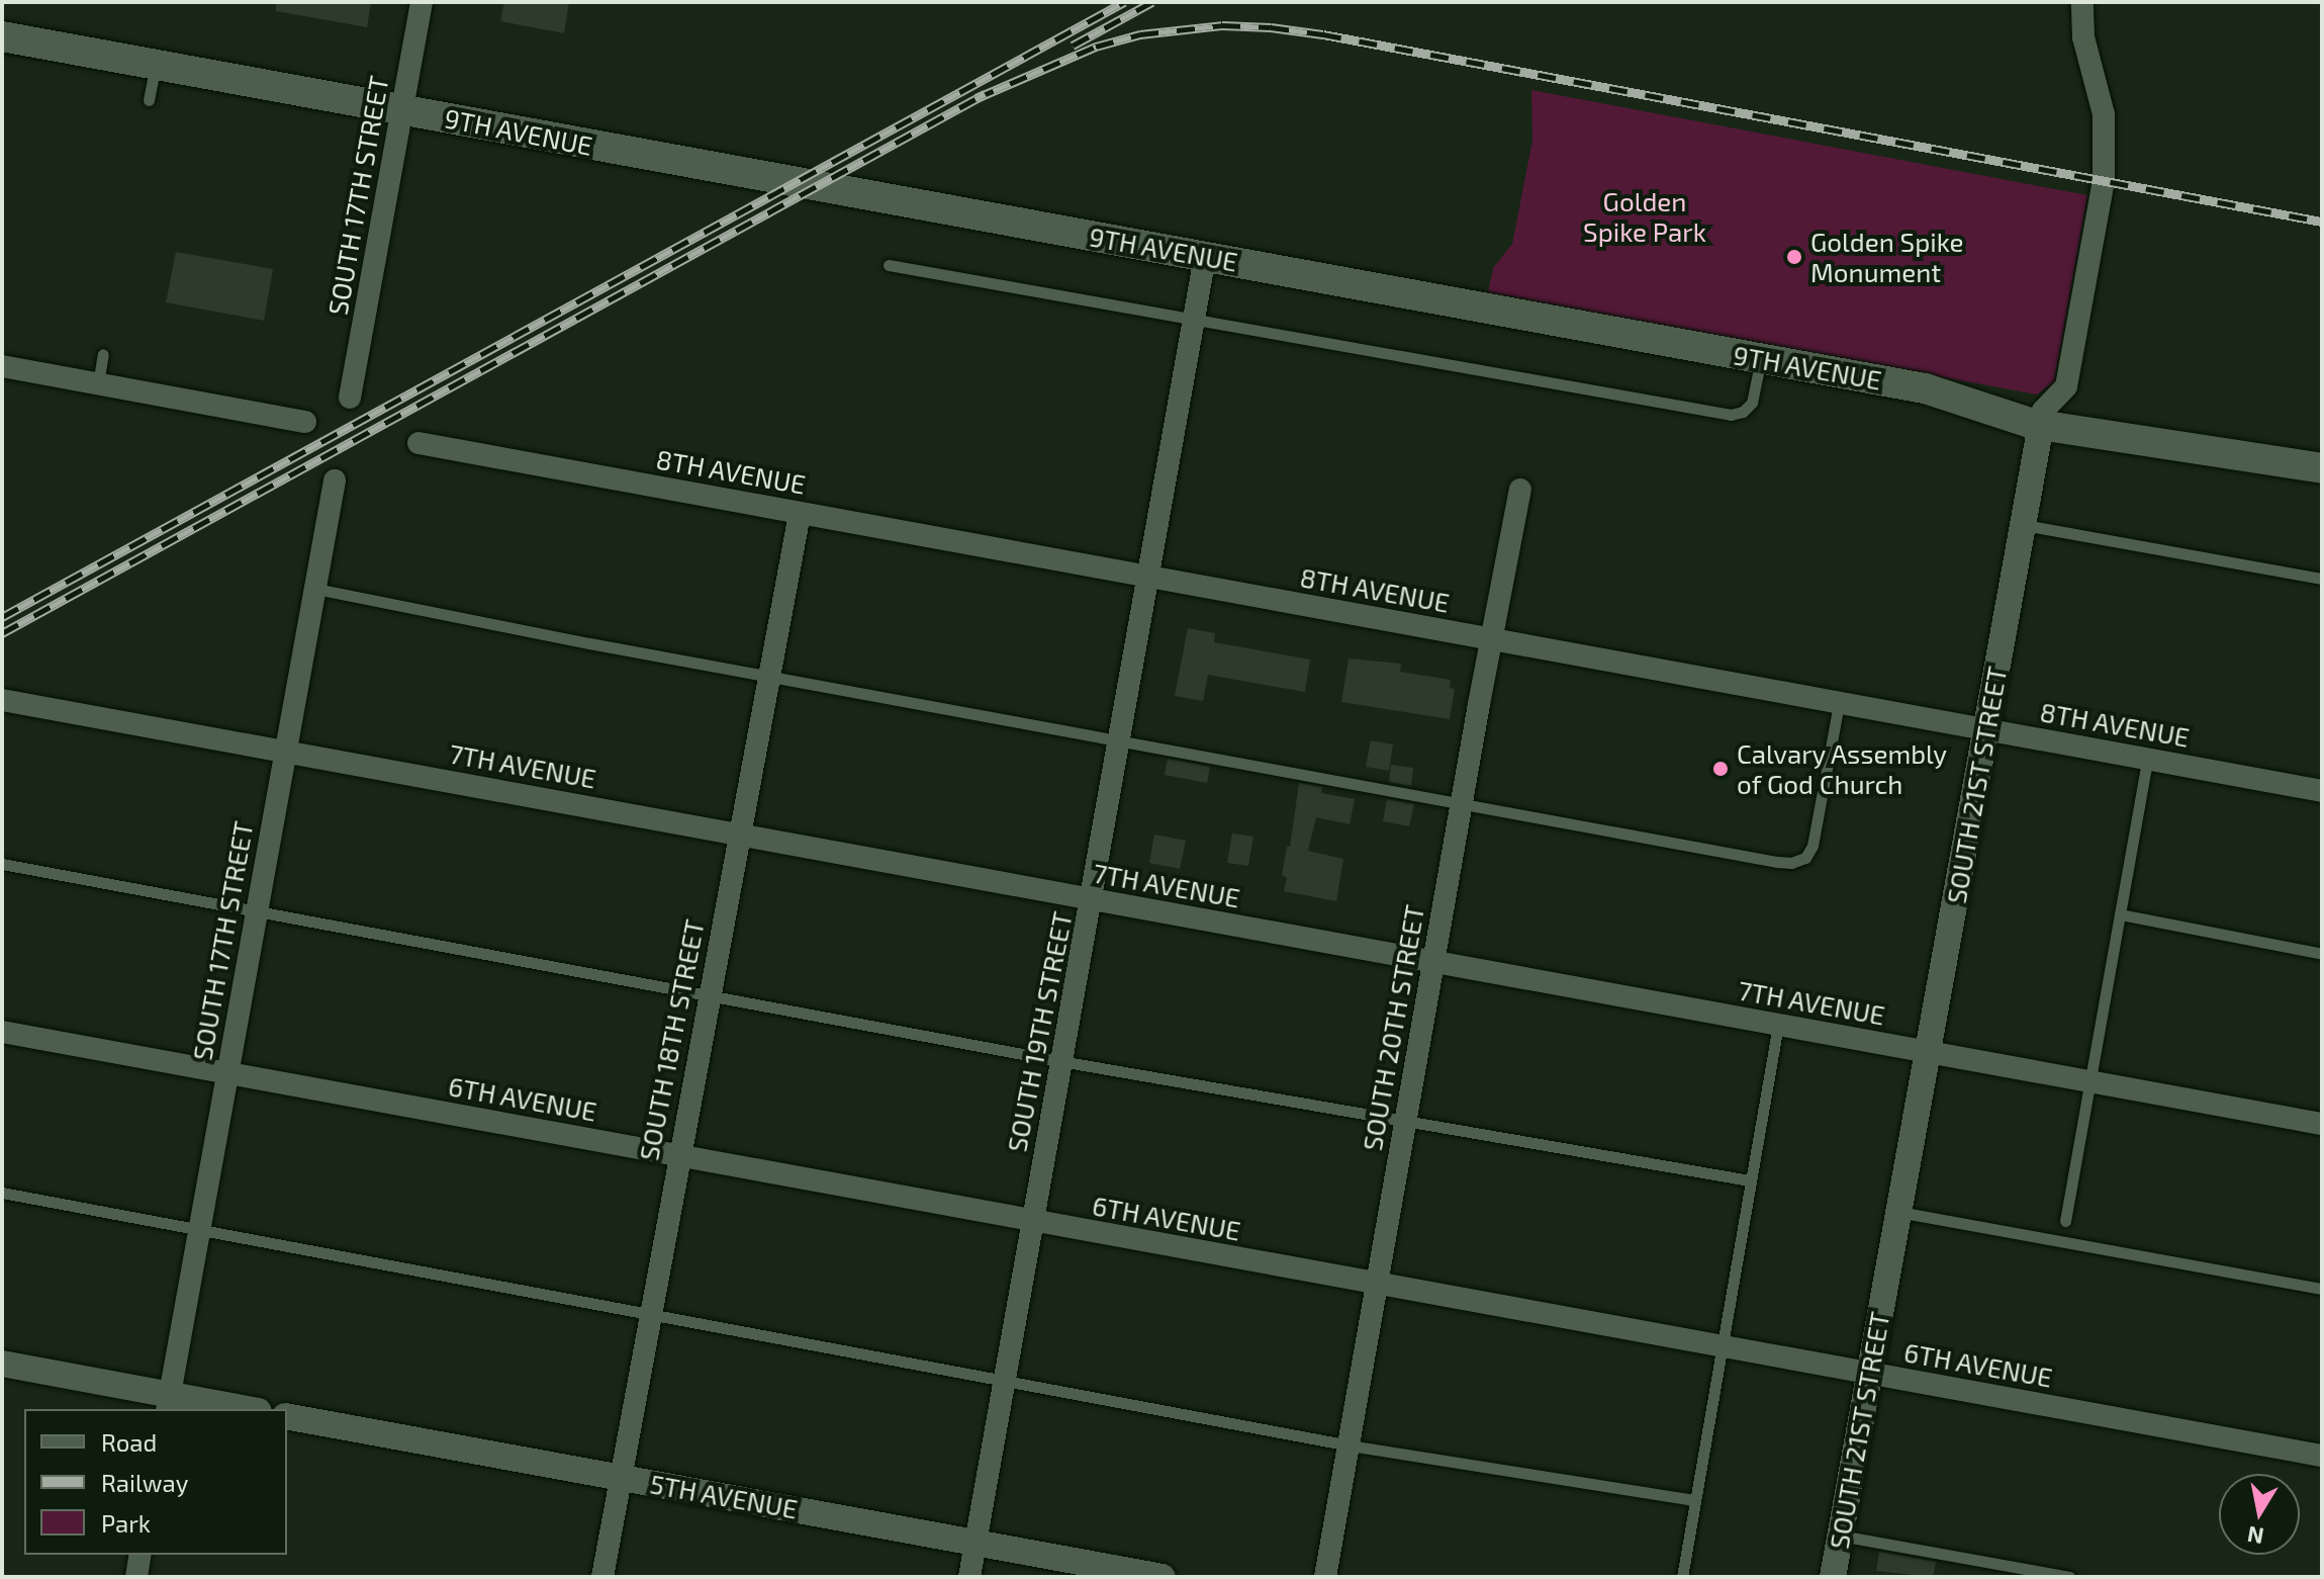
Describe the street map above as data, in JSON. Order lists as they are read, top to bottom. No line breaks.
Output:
{"streets":{"main road":["9TH AVENUE"],"street":["SOUTH 17TH STREET","8TH AVENUE","7TH AVENUE","SOUTH 21ST STREET","SOUTH 20TH STREET","SOUTH 19TH STREET","SOUTH 18TH STREET","6TH AVENUE","5TH AVENUE"]},"crossings":[["9TH AVENUE","SOUTH 17TH STREET"],["9TH AVENUE","SOUTH 21ST STREET"],["9TH AVENUE","SOUTH 19TH STREET"],["SOUTH 17TH STREET","7TH AVENUE"],["SOUTH 17TH STREET","6TH AVENUE"],["8TH AVENUE","SOUTH 21ST STREET"],["8TH AVENUE","SOUTH 20TH STREET"],["8TH AVENUE","SOUTH 19TH STREET"],["8TH AVENUE","SOUTH 18TH STREET"],["7TH AVENUE","SOUTH 21ST STREET"],["7TH AVENUE","SOUTH 20TH STREET"],["7TH AVENUE","SOUTH 19TH STREET"],["7TH AVENUE","SOUTH 18TH STREET"],["SOUTH 21ST STREET","6TH AVENUE"],["SOUTH 20TH STREET","6TH AVENUE"],["SOUTH 19TH STREET","6TH AVENUE"],["SOUTH 19TH STREET","5TH AVENUE"],["SOUTH 18TH STREET","6TH AVENUE"],["SOUTH 18TH STREET","5TH AVENUE"]],"parks":["Golden Spike Park"],"places":["Golden Spike Monument","Calvary Assembly of God Church"],"legend":["Road","Railway","Park"],"north":"bottom"}
